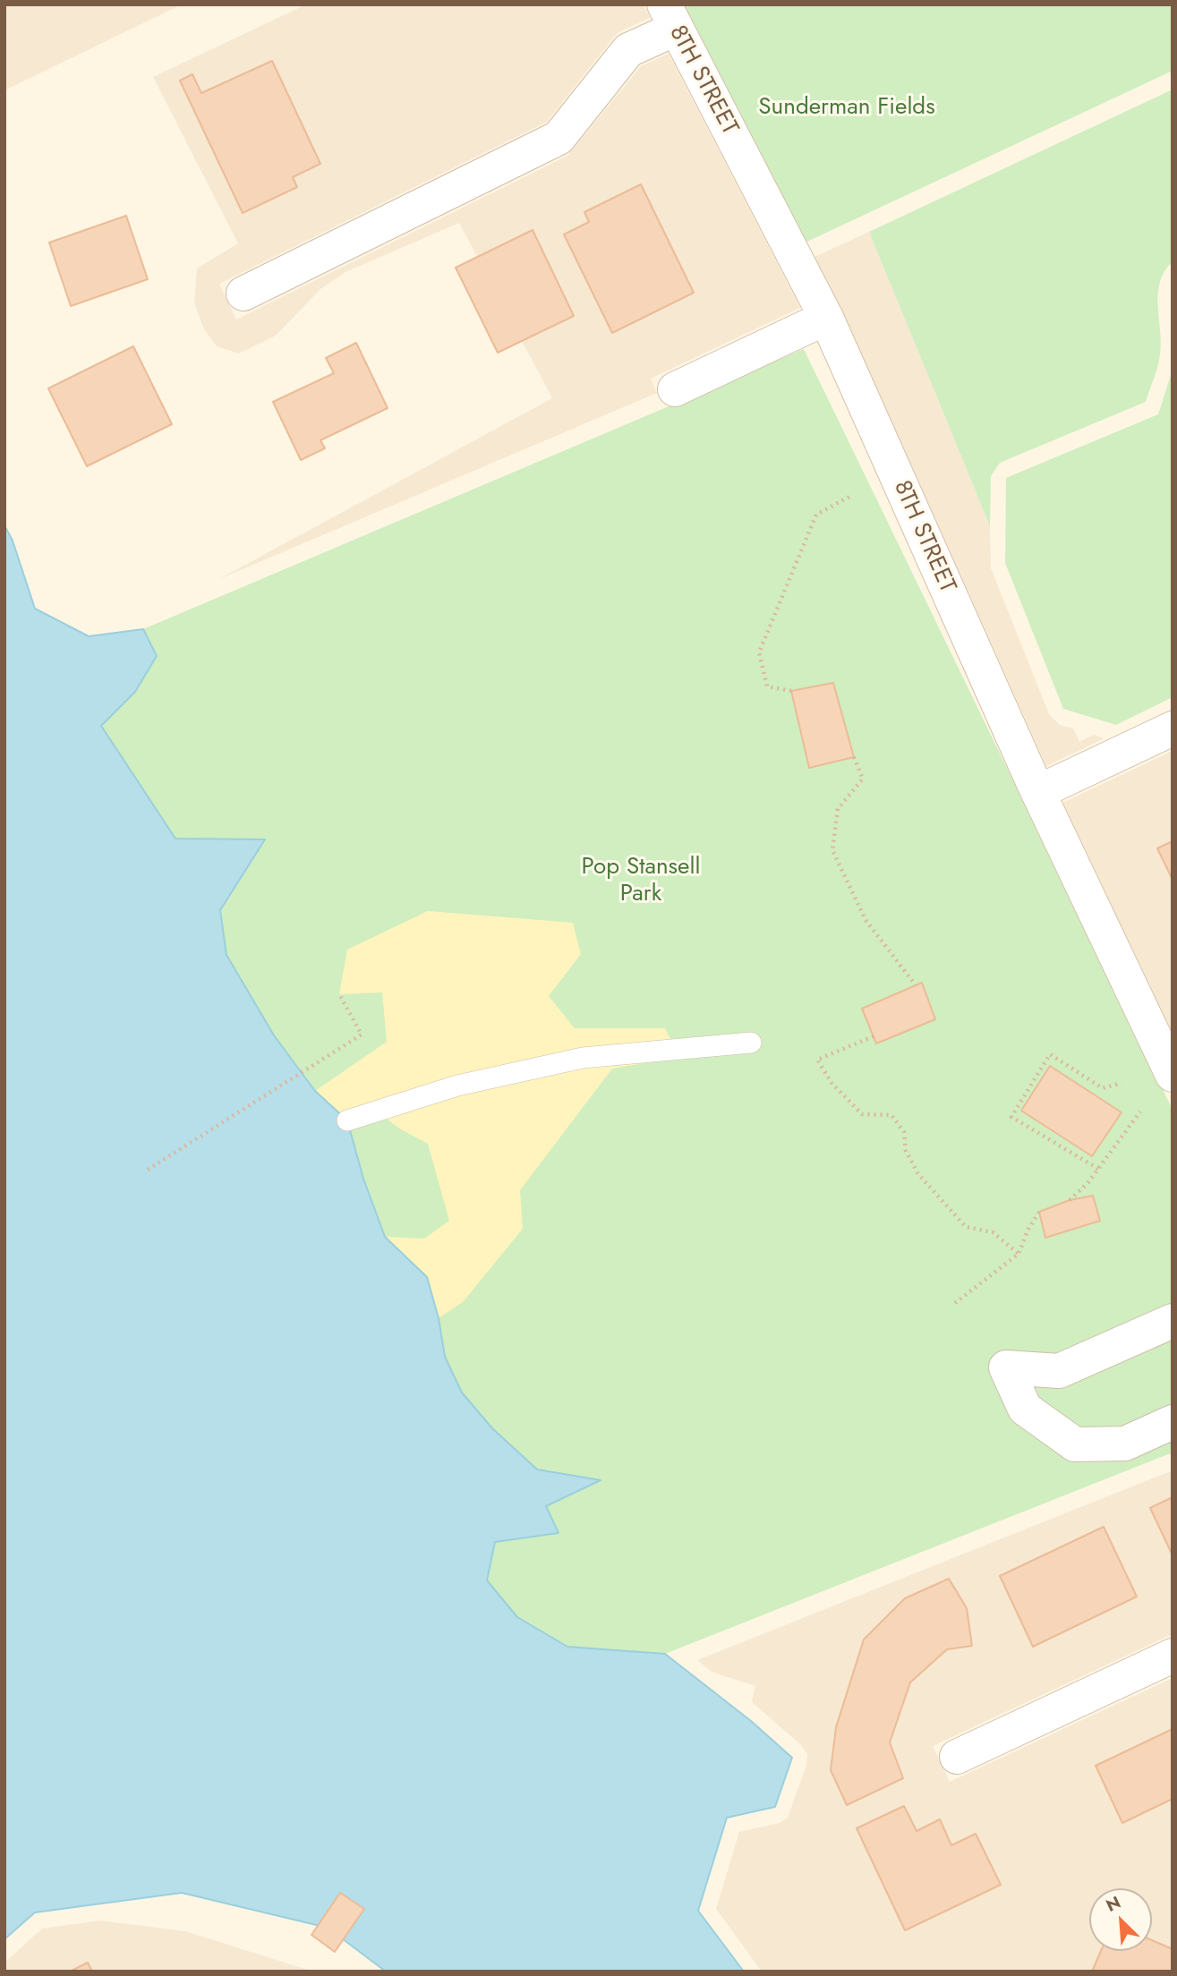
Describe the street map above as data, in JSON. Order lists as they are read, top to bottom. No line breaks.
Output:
{"streets":{"street":["8TH STREET"]},"parks":["Sunderman Fields","Pop Stansell Park"],"north":"top left"}
